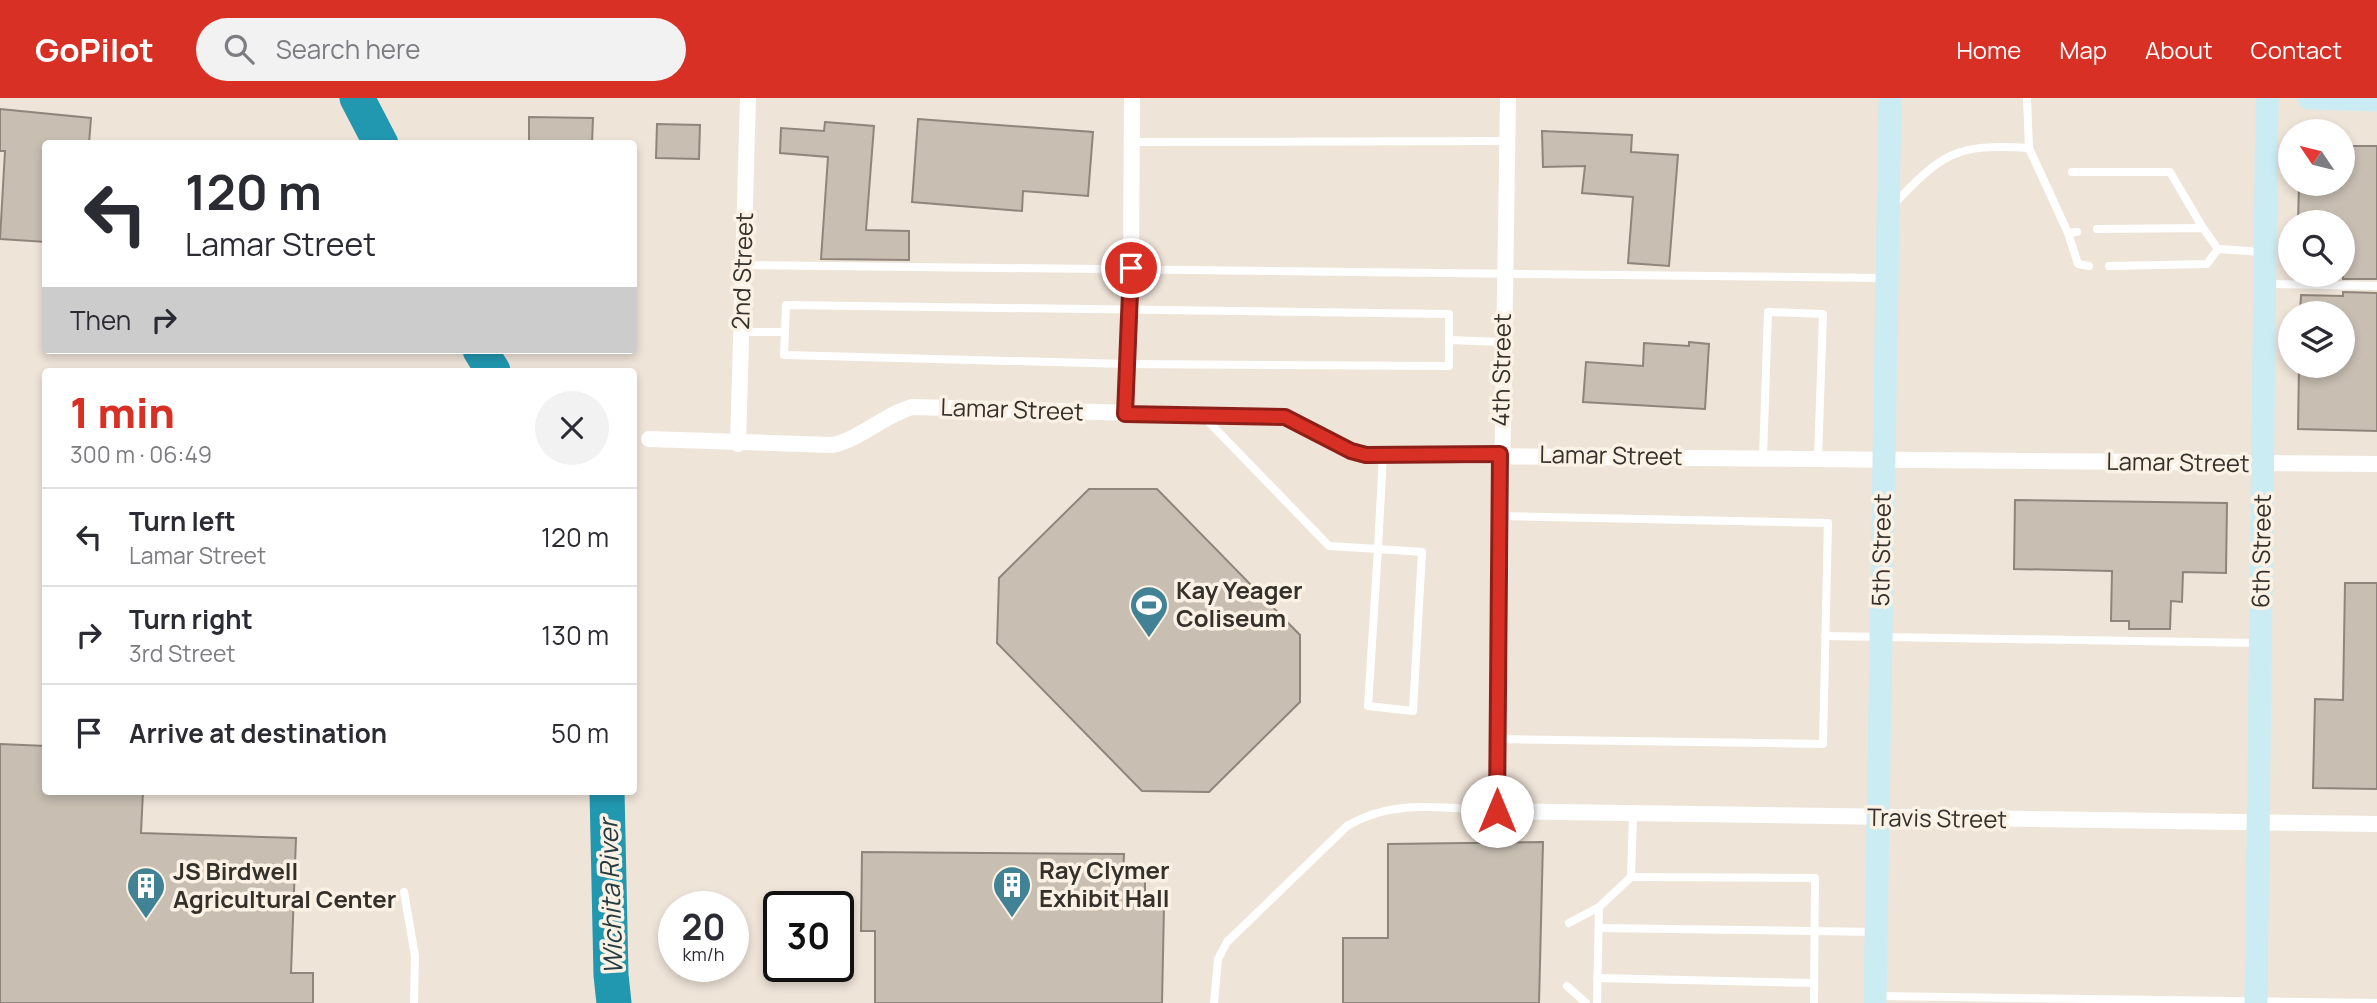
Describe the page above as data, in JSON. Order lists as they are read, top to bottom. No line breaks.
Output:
{"streets":{"main road":["5th Street","6th Street"],"street":["2nd Street","4th Street","Lamar Street","Travis Street"]},"crossings":[["2nd Street","Lamar Street"],["4th Street","Lamar Street"],["4th Street","Travis Street"],["Lamar Street","5th Street"],["Lamar Street","6th Street"],["5th Street","Travis Street"],["6th Street","Travis Street"]],"water":["Wichita River"],"places":{"sports":["Kay Yeager Coliseum"],"building":["Ray Clymer Exhibit Hall","JS Birdwell Agricultural Center"]},"north":"top left","page":{"header":"GoPilot","search":"Search here","nav":["Home","Map","About","Contact"],"turn":["120 m","Lamar Street"],"then":"Then","heading":["1 min","300 m · 06:49"],"list":[{"name":"Turn left","note":"Lamar Street","value":"120 m"},{"name":"Turn right","note":"3rd Street","value":"130 m"},{"name":"Arrive at destination","value":"50 m"}],"speed":"20 km/h","limit":"30"}}
